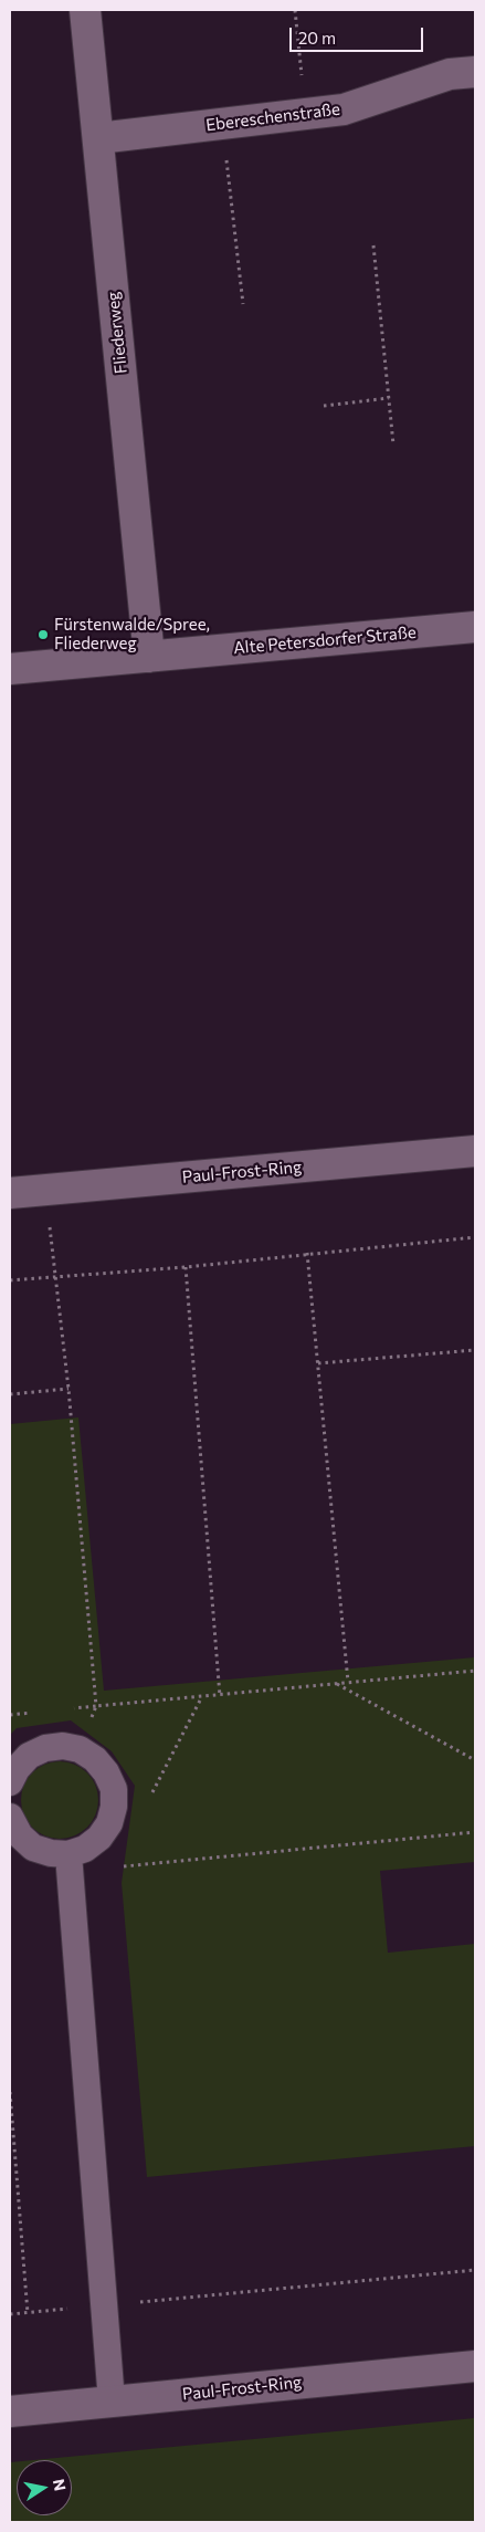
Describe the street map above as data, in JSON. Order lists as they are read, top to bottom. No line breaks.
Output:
{"streets":{"street":["Ebereschenstraße","Fliederweg","Alte Petersdorfer Straße","Paul-Frost-Ring"]},"crossings":[["Ebereschenstraße","Fliederweg"],["Fliederweg","Alte Petersdorfer Straße"]],"places":["Fürstenwalde/Spree, Fliederweg"],"scale_bar":"20 m","north":"right"}
